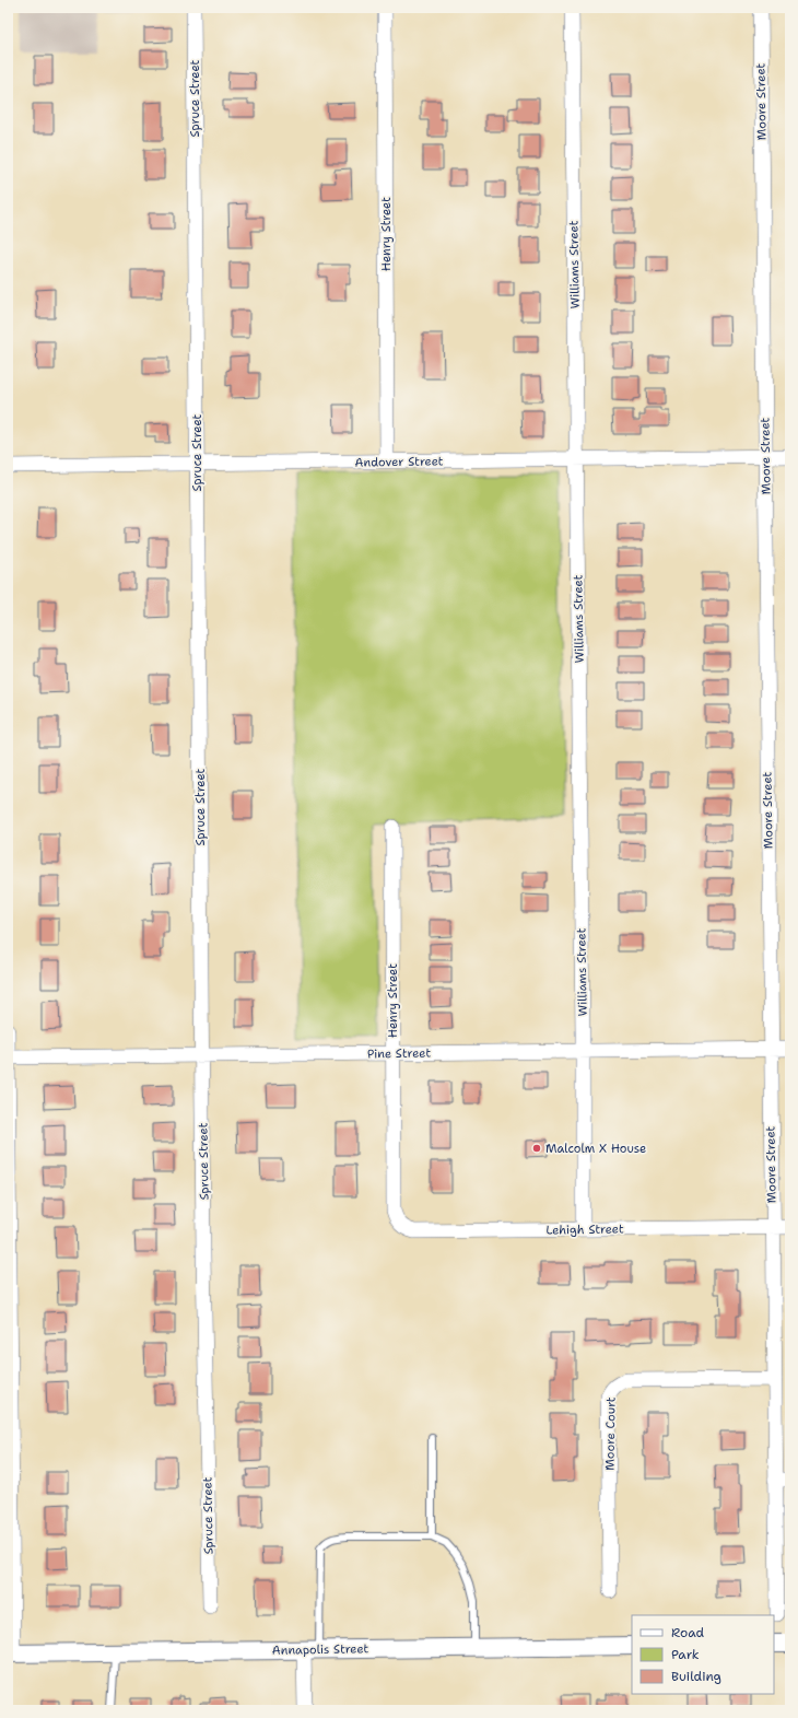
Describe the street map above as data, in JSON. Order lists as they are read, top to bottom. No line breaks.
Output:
{"streets":{"street":["Spruce Street","Moore Street","Henry Street","Williams Street","Andover Street","Pine Street","Lehigh Street","Moore Court","Annapolis Street"]},"crossings":[["Spruce Street","Andover Street"],["Spruce Street","Pine Street"],["Moore Street","Andover Street"],["Moore Street","Pine Street"],["Moore Street","Lehigh Street"],["Moore Street","Moore Court"],["Henry Street","Andover Street"],["Henry Street","Pine Street"],["Henry Street","Lehigh Street"],["Williams Street","Andover Street"],["Williams Street","Pine Street"],["Williams Street","Lehigh Street"]],"places":["Malcolm X House"],"legend":["Road","Park","Building"]}
